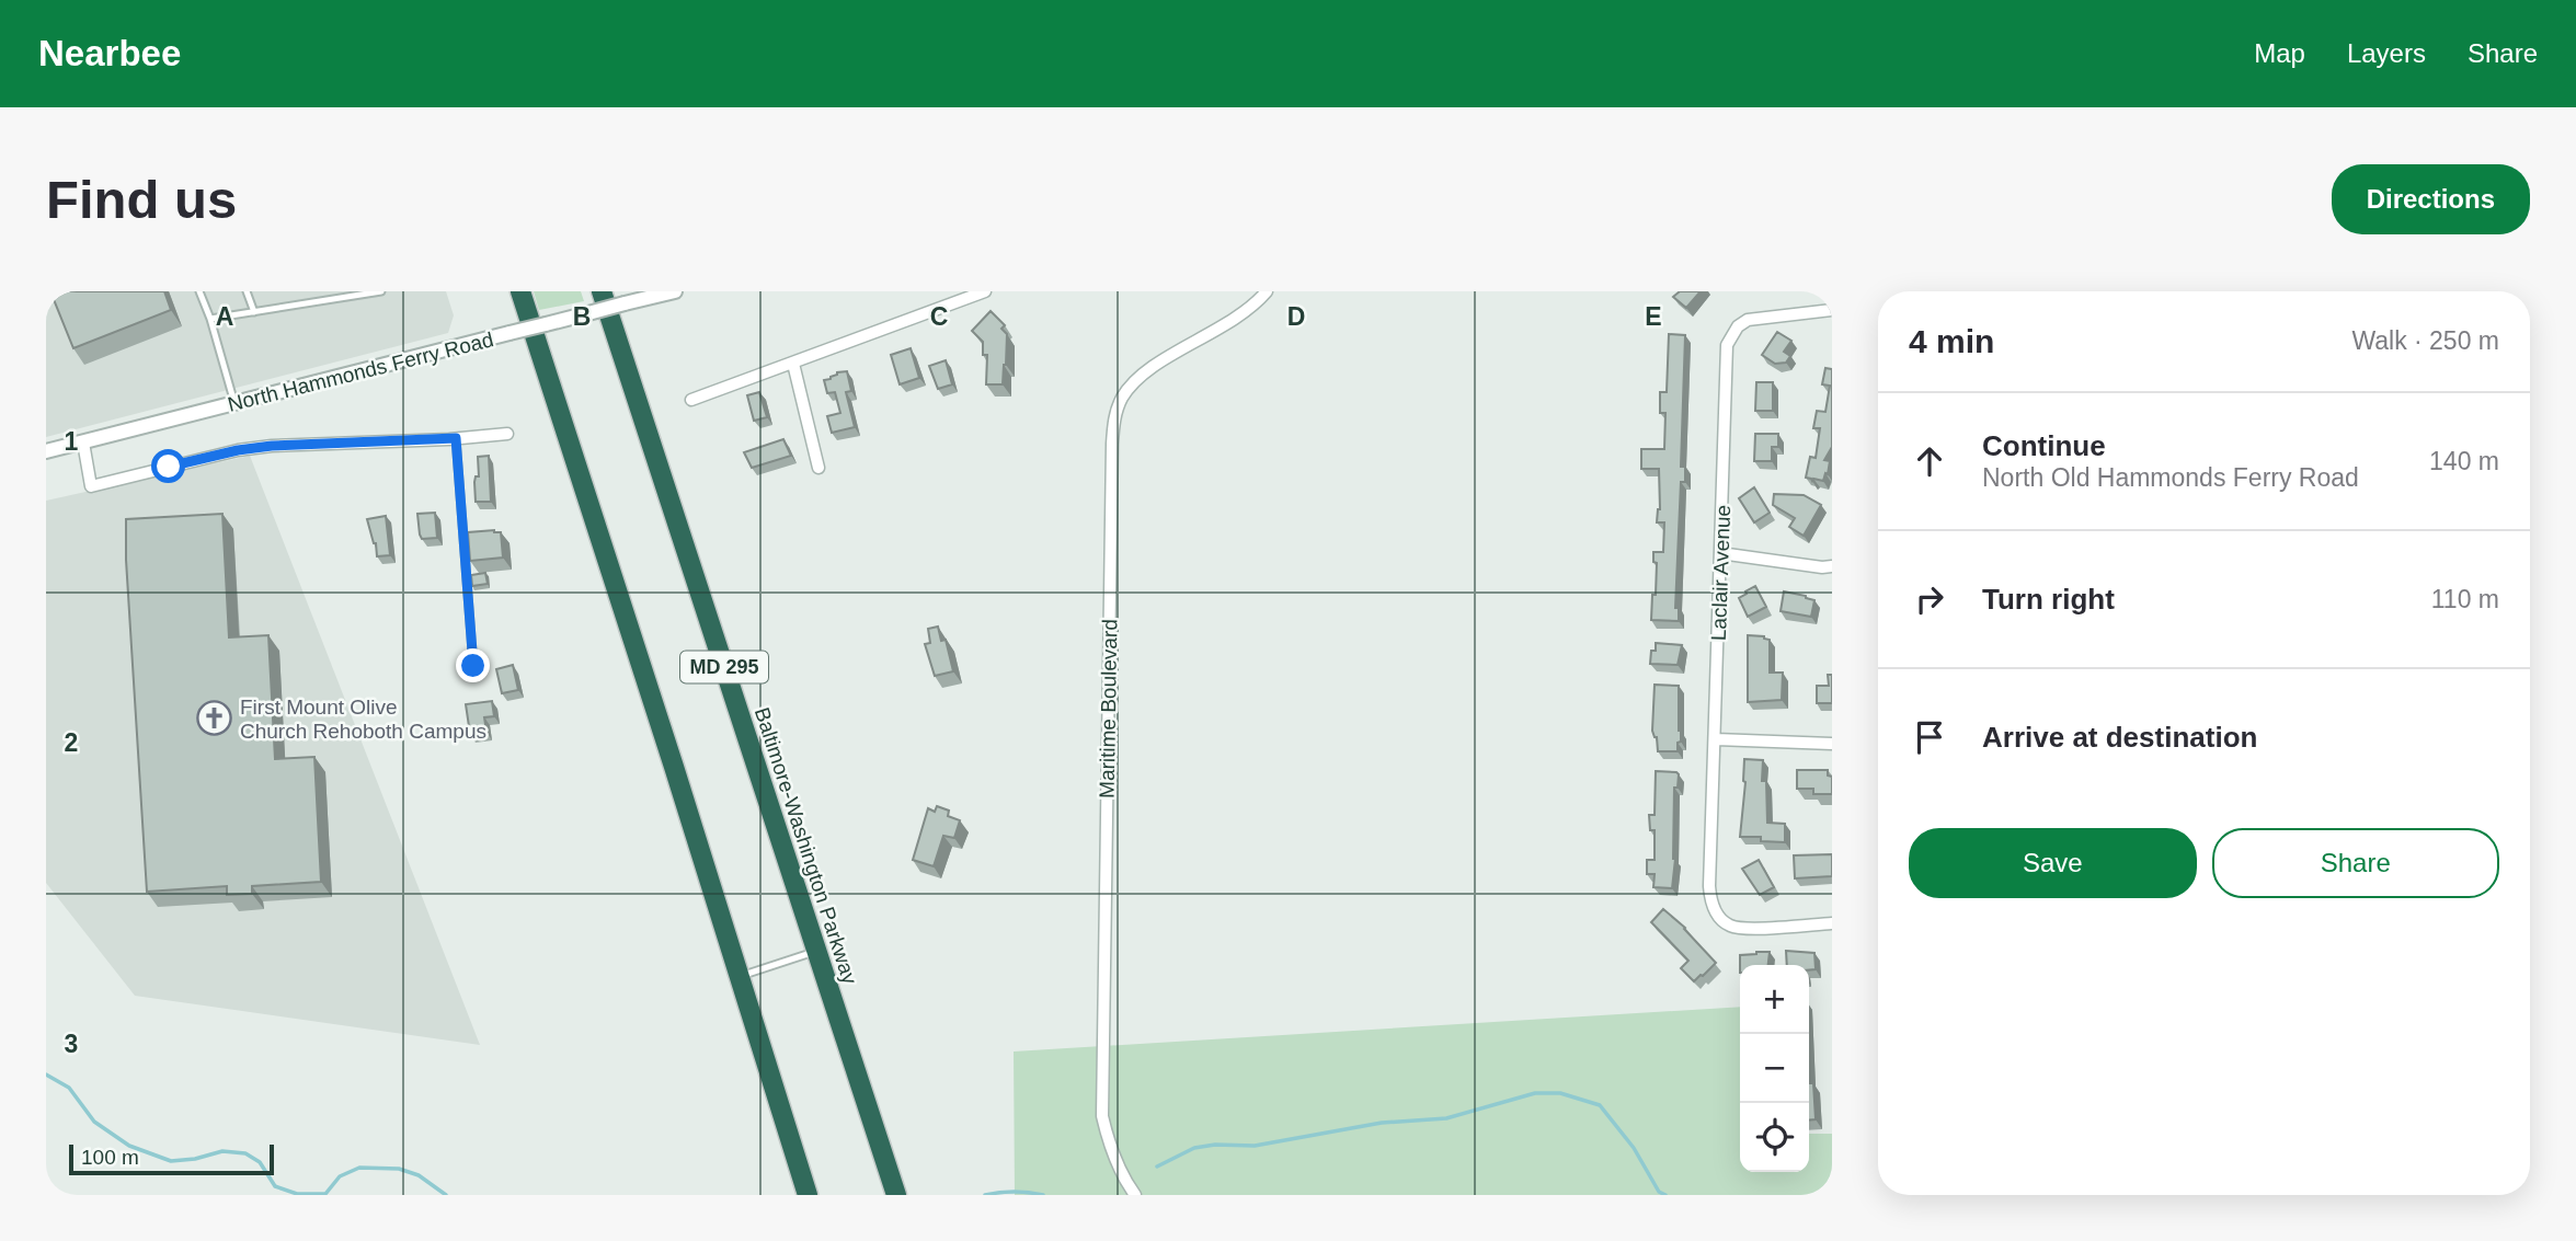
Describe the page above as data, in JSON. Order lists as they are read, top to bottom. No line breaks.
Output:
{"streets":{"highway":["MD 295","Baltimore-Washington Parkway"],"street":["North Hammonds Ferry Road","Laclair Avenue","Maritime Boulevard"]},"places":{"church":["First Mount Olive Church Rehoboth Campus"]},"scale_bar":"100 m","page":{"header":"Nearbee","nav":["Map","Layers","Share"],"buttons":["Directions",["Save","Share"]],"title":"Find us","heading":["4 min","Walk · 250 m"],"list":[["Continue","North Old Hammonds Ferry Road","140 m"],["Turn right","110 m"],"Arrive at destination"],"map_buttons":["+","−"],"scale":"100 m"},"grid":{"columns":["A","B","C","D","E"],"rows":["1","2","3"]}}
